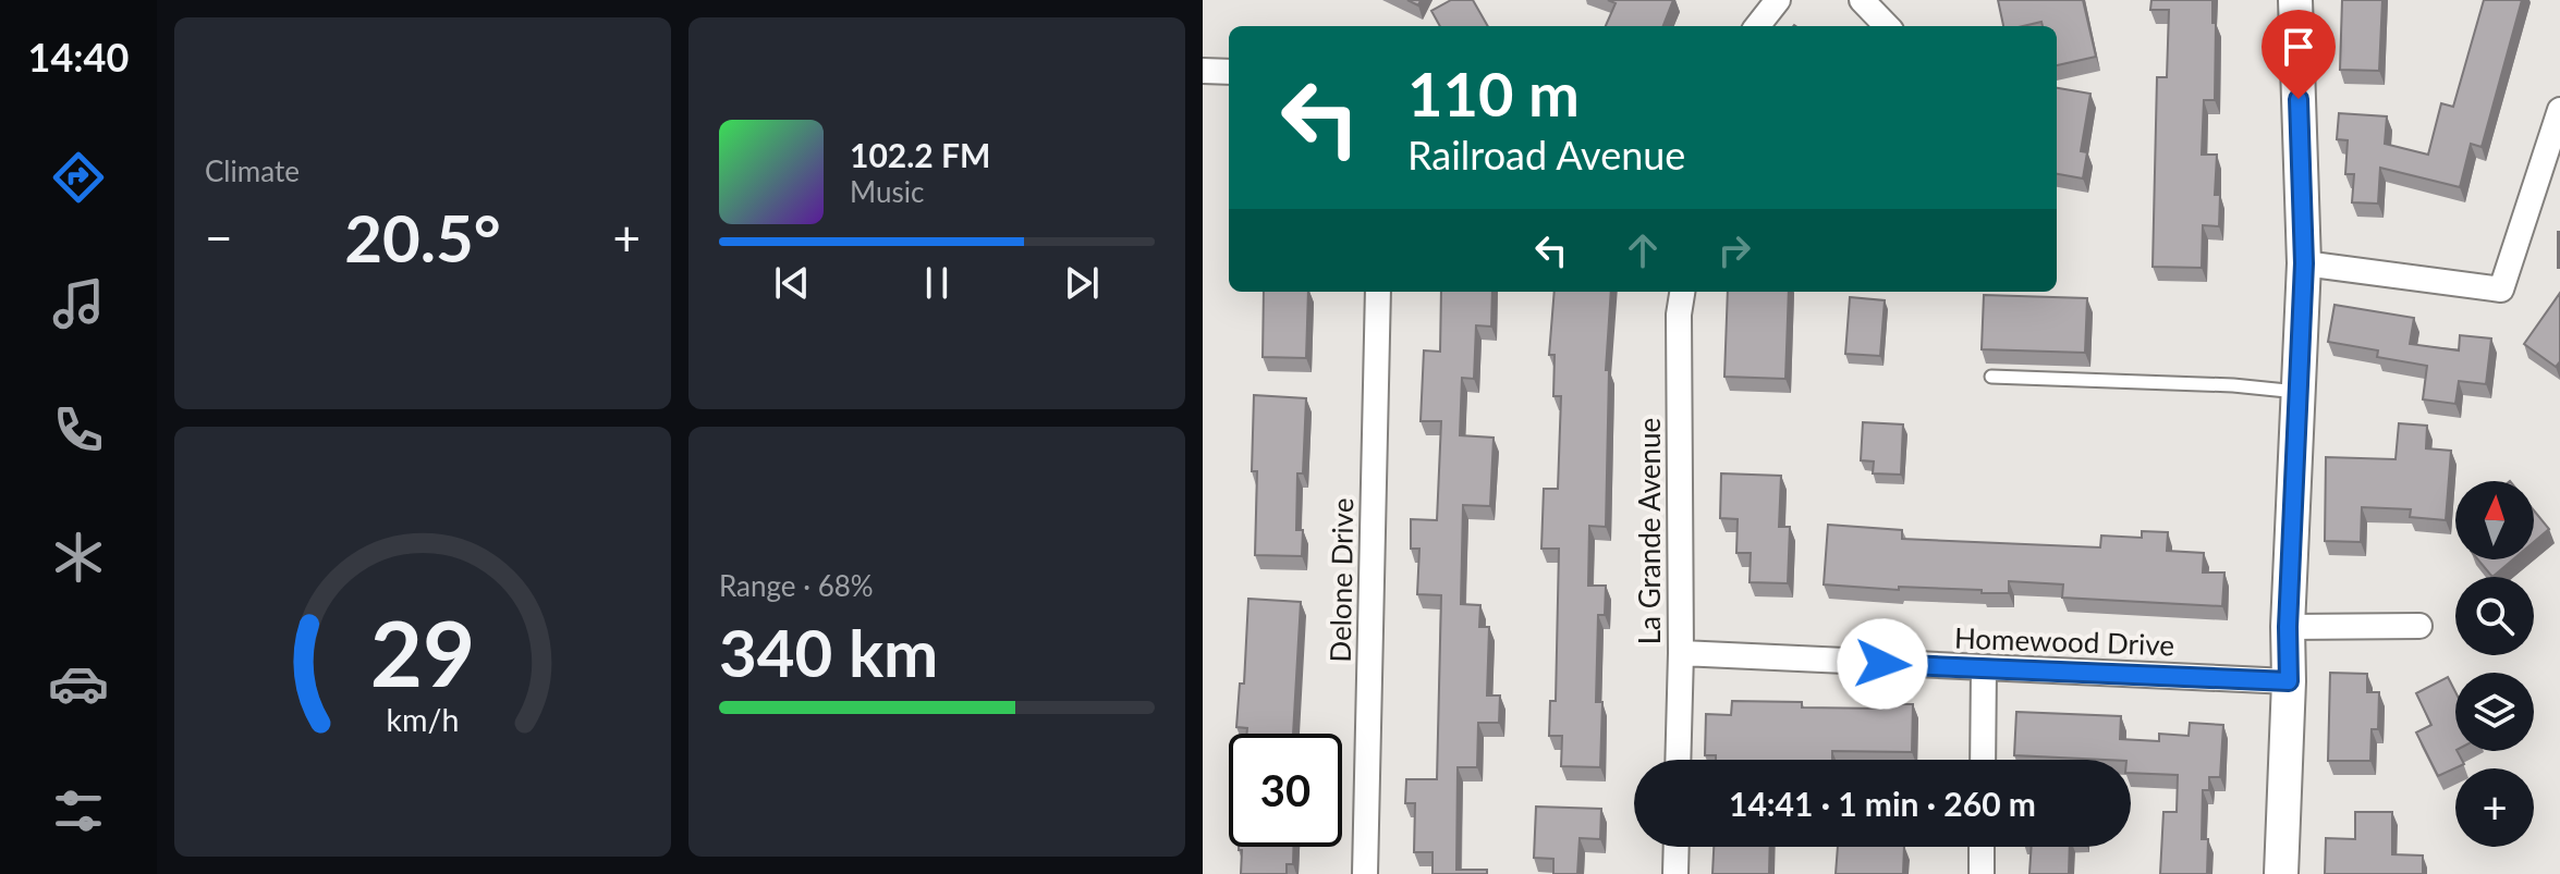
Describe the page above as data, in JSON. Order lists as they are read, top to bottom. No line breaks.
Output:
{"streets":{"street":["La Grande Avenue","Delone Drive","Homewood Drive"]},"crossings":[["La Grande Avenue","Homewood Drive"]],"north":"top","page":{"tabs":"14:40","tile":["Climate",["Range · 68%","340 km"]],"turn":["110 m","Railroad Avenue"],"song":["102.2 FM","Music"],"heat":["−","20.5°","+"],"map_buttons":"+","limit":"30","trip":"14:41 · 1 min · 260 m","gauge":["29","km/h"]}}
